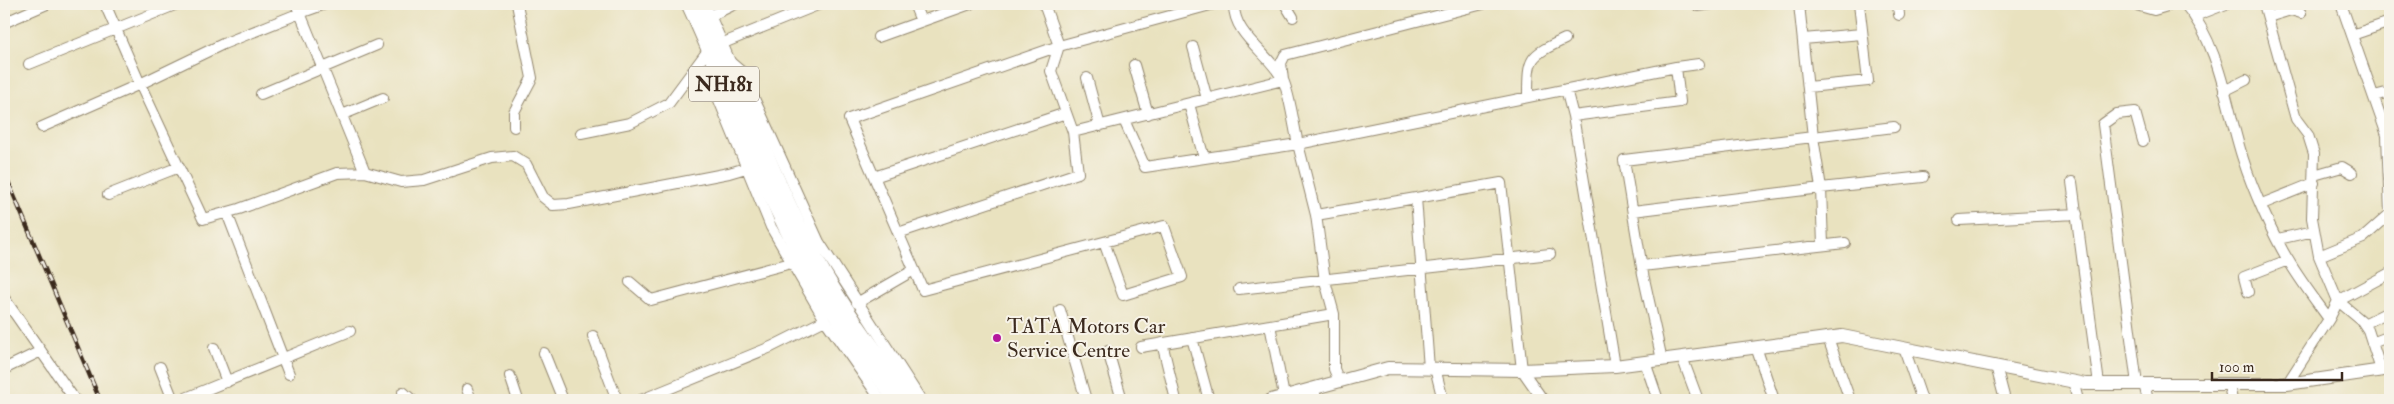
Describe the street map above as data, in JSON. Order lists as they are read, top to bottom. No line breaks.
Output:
{"streets":{"highway":["NH181"]},"places":["TATA Motors Car Service Centre"],"scale_bar":"100 m"}
